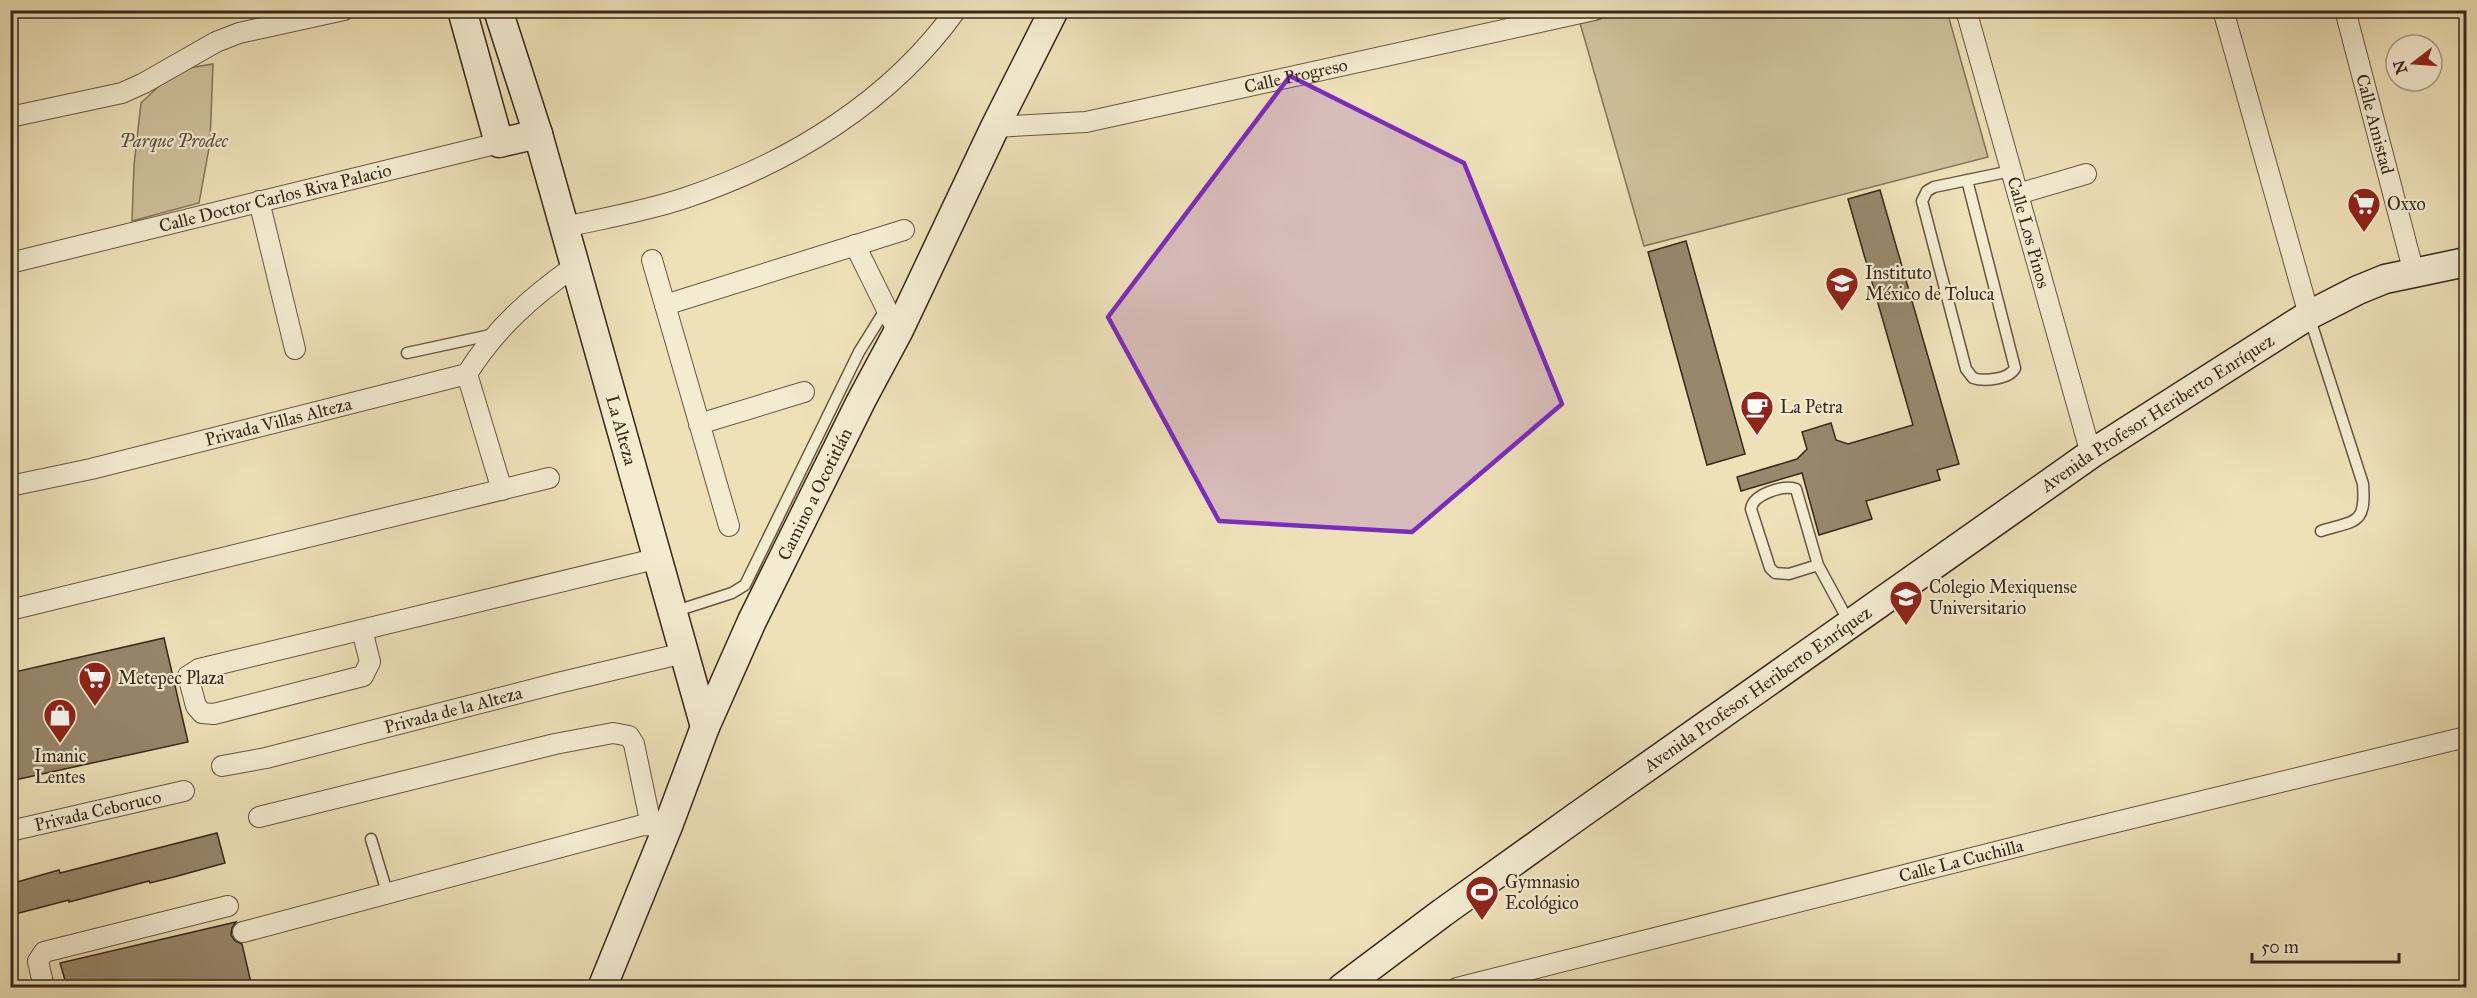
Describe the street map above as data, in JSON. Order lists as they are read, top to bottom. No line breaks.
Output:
{"streets":{"main road":["Calle Doctor Carlos Riva Palacio","Avenida Profesor Heriberto Enríquez","La Alteza","Camino a Ocotitlán"],"street":["Calle Progreso","Calle Amistad","Calle Los Pinos","Privada Villas Alteza","Privada de la Alteza","Privada Ceboruco","Calle La Cuchilla"]},"crossings":[["Calle Progreso","Camino a Ocotitlán"],["Calle Amistad","Avenida Profesor Heriberto Enríquez"],["Calle Doctor Carlos Riva Palacio","La Alteza"],["Calle Los Pinos","Avenida Profesor Heriberto Enríquez"],["La Alteza","Camino a Ocotitlán"],["La Alteza","Privada de la Alteza"]],"parks":["Parque Prodec"],"places":{"supermarket":["Oxxo","Metepec Plaza"],"school or university":["Instituto México de Toluca","Colegio Mexiquense Universitario"],"cafe":["La Petra"],"shop":["Imanic Lentes"],"sports":["Gymnasio Ecológico"]},"scale_bar":"50 m","north":"left"}
